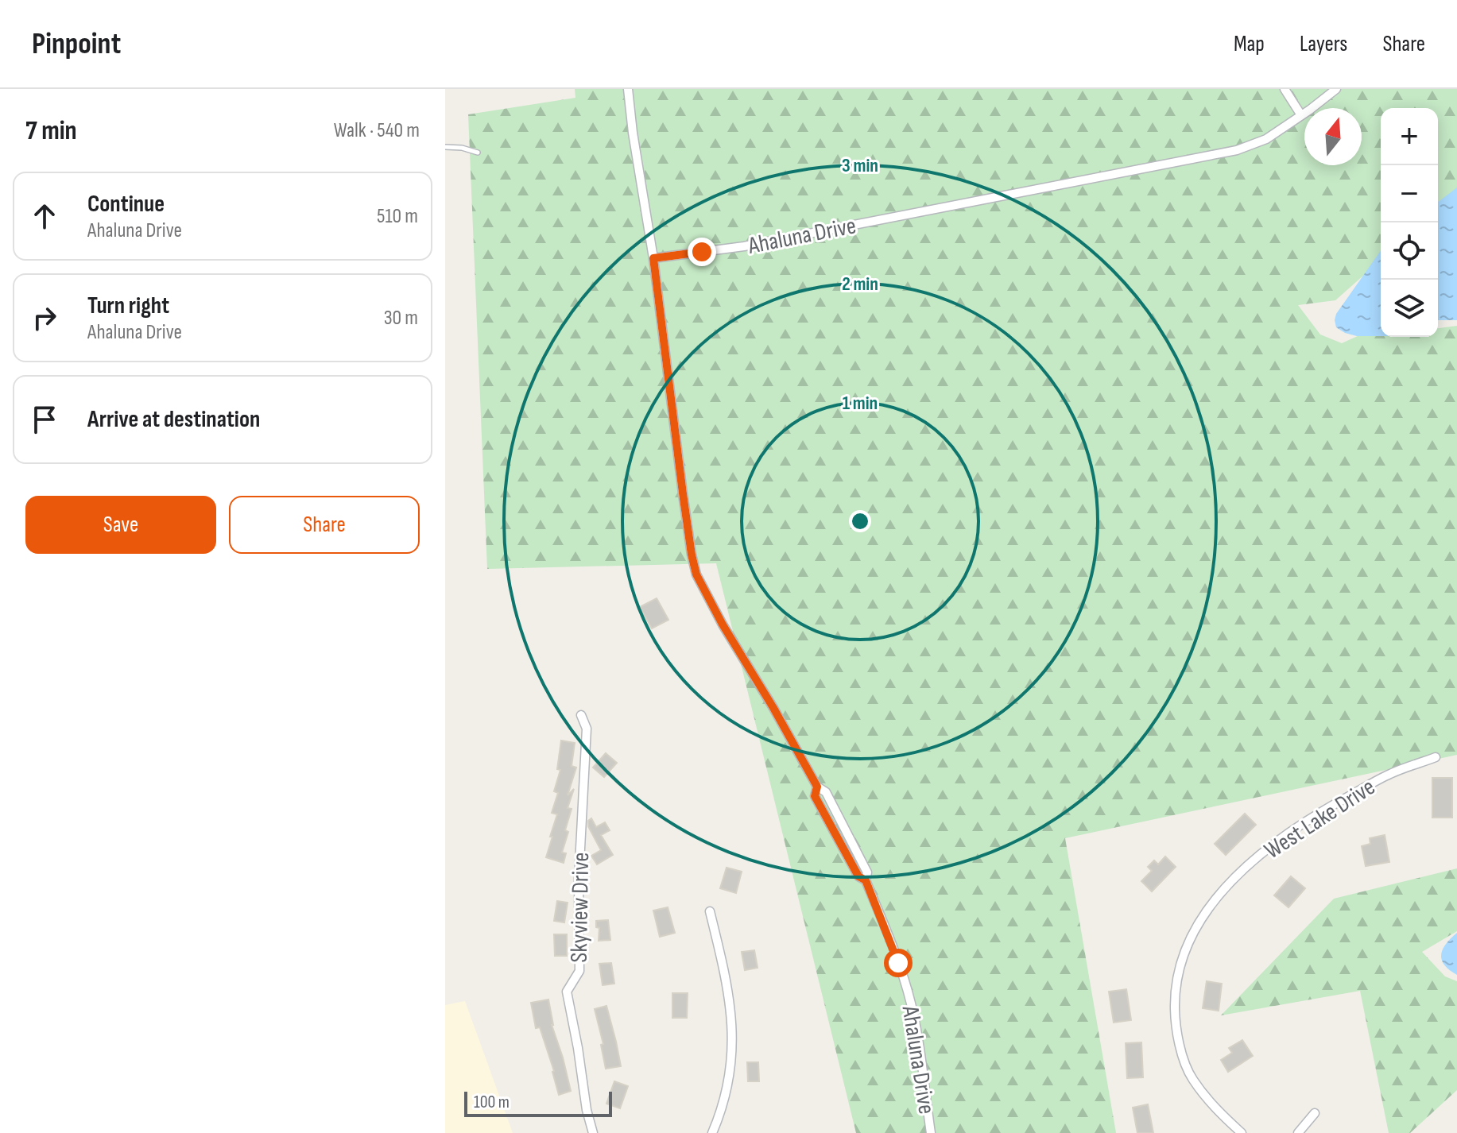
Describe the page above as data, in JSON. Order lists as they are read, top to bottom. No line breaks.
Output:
{"streets":{"street":["Ahaluna Drive","West Lake Drive","Skyview Drive"]},"scale_bar":"100 m","north":"top","page":{"header":"Pinpoint","nav":["Map","Layers","Share"],"heading":["7 min","Walk · 540 m"],"map_buttons":["+","−"],"list":[["Continue","Ahaluna Drive","510 m"],["Turn right","Ahaluna Drive","30 m"],"Arrive at destination"],"buttons":["Save","Share"],"scale":"100 m"},"rings":["3 min","2 min","1 min"]}
